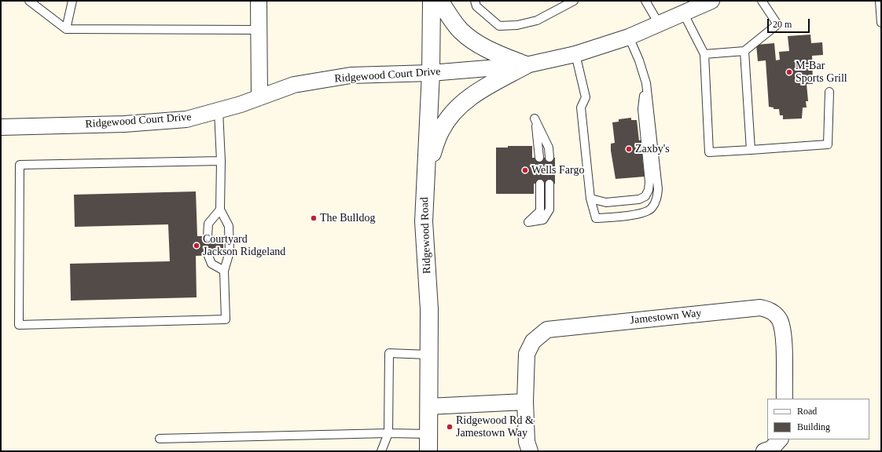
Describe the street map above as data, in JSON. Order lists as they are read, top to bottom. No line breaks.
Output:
{"streets":{"street":["Ridgewood Court Drive","Ridgewood Road","Jamestown Way"]},"crossings":[["Ridgewood Court Drive","Ridgewood Road"]],"places":["M-Bar Sports Grill","Zaxby's","Wells Fargo","The Bulldog","Courtyard Jackson Ridgeland","Ridgewood Rd & Jamestown Way"],"legend":["Road","Building"],"scale_bar":"20 m"}
